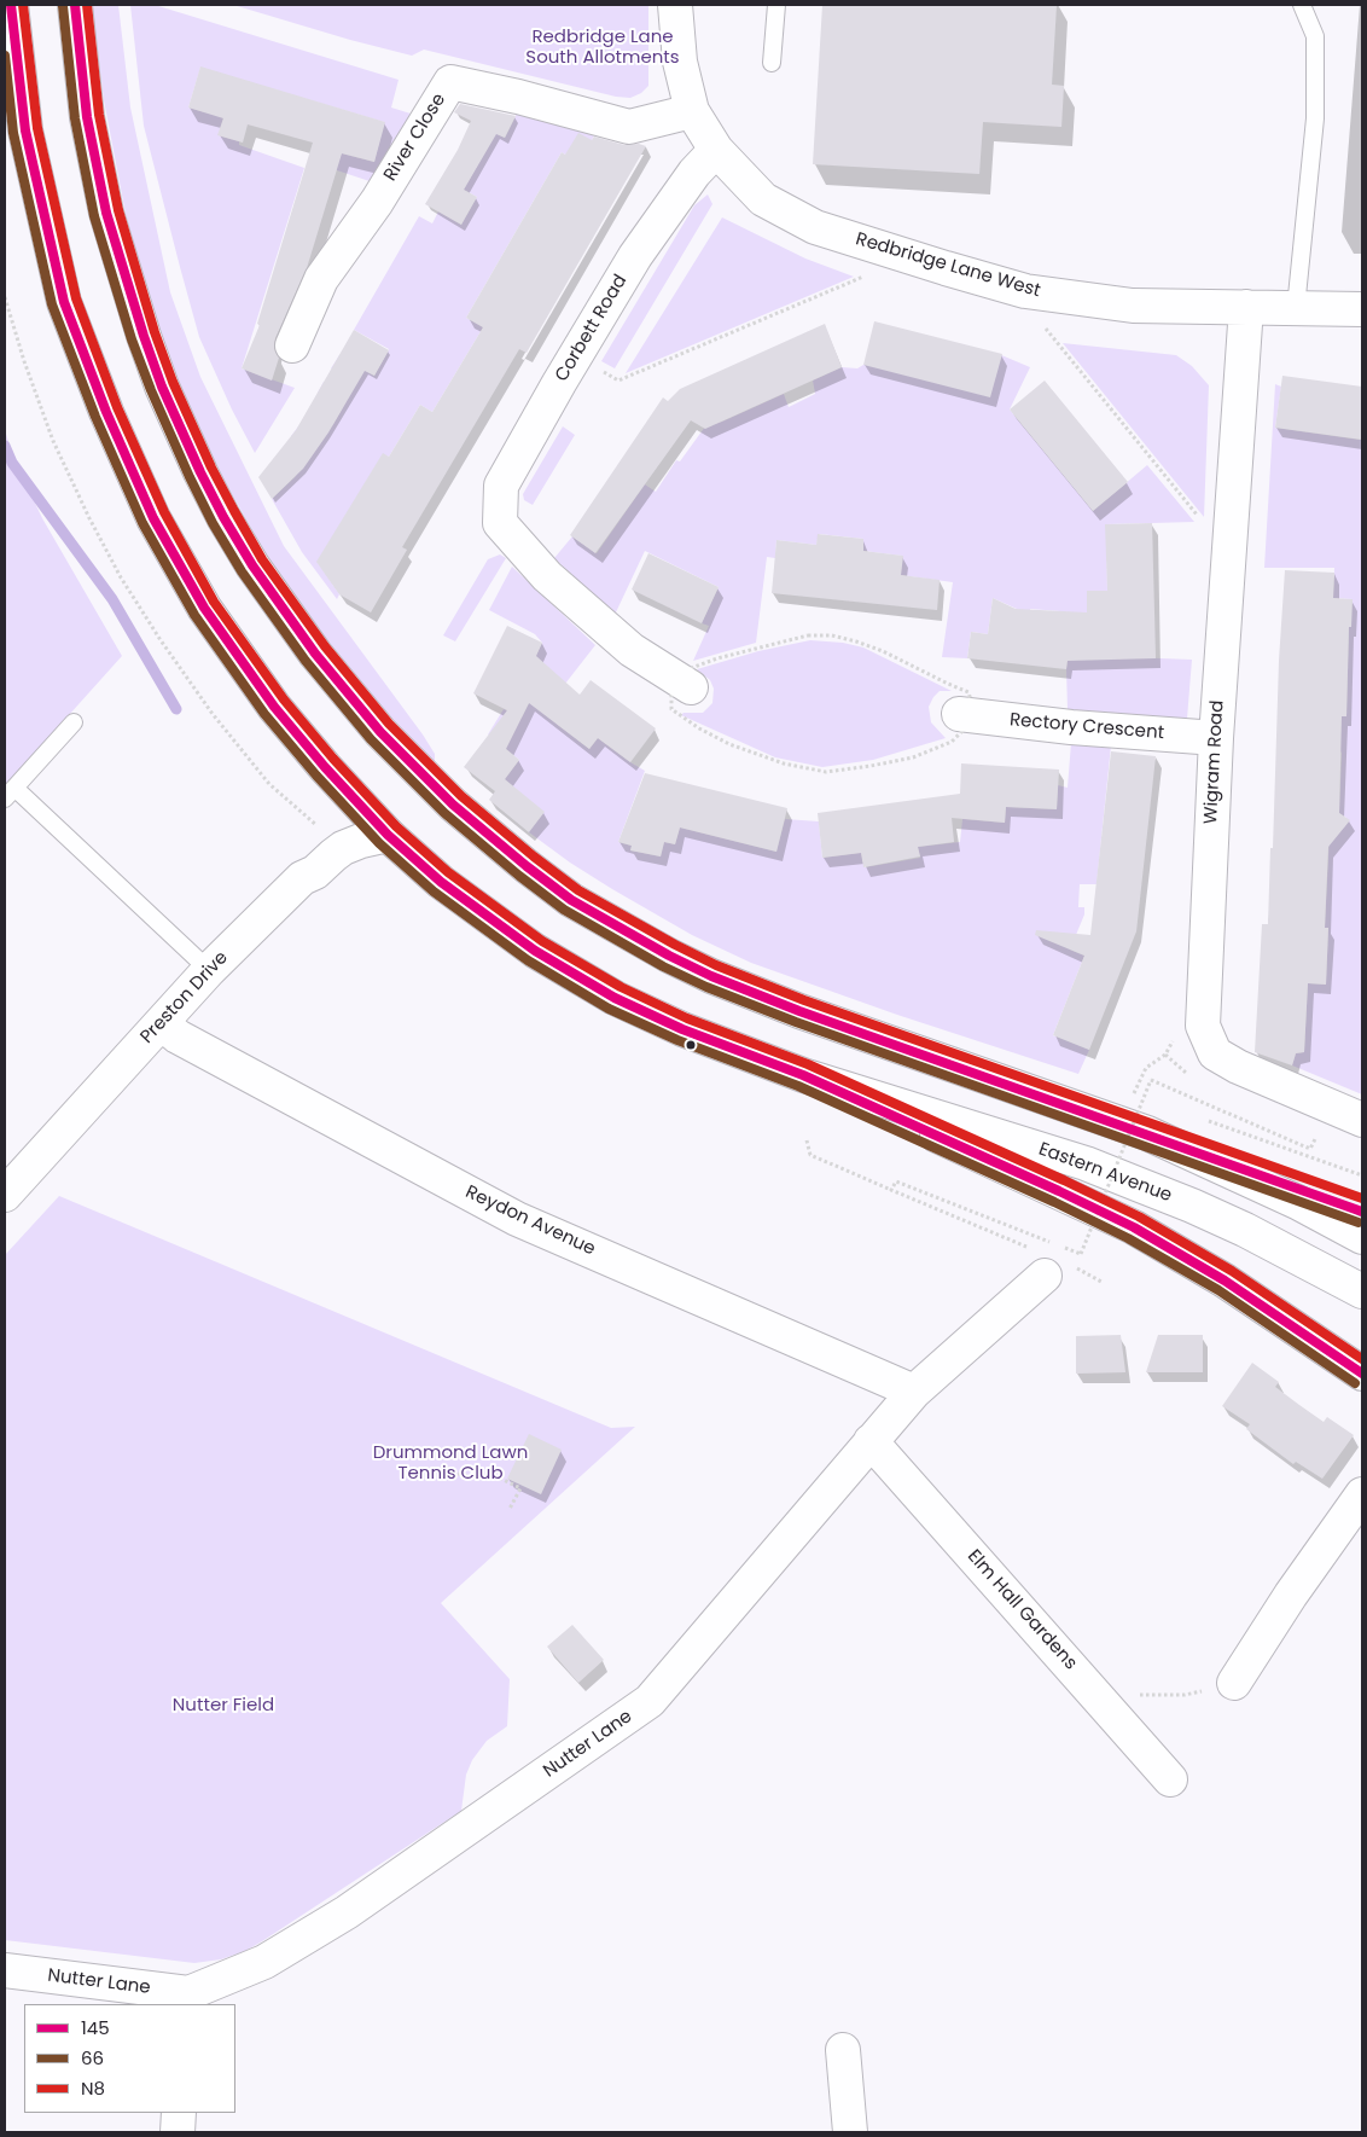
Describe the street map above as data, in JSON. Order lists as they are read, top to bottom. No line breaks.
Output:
{"streets":{"main road":["River Close","Redbridge Lane West","Corbett Road","Rectory Crescent","Wigram Road","Preston Drive","Eastern Avenue","Reydon Avenue","Elm Hall Gardens","Nutter Lane"]},"crossings":[["River Close","Redbridge Lane West"],["Redbridge Lane West","Corbett Road"],["Redbridge Lane West","Wigram Road"],["Rectory Crescent","Wigram Road"],["Preston Drive","Eastern Avenue"],["Preston Drive","Reydon Avenue"],["Reydon Avenue","Nutter Lane"],["Elm Hall Gardens","Nutter Lane"]],"parks":["Redbridge Lane South Allotments","Drummond Lawn Tennis Club","Nutter Field"],"lines":["transit line 145","transit line N8","transit line 66"],"legend":["145","66","N8"]}
